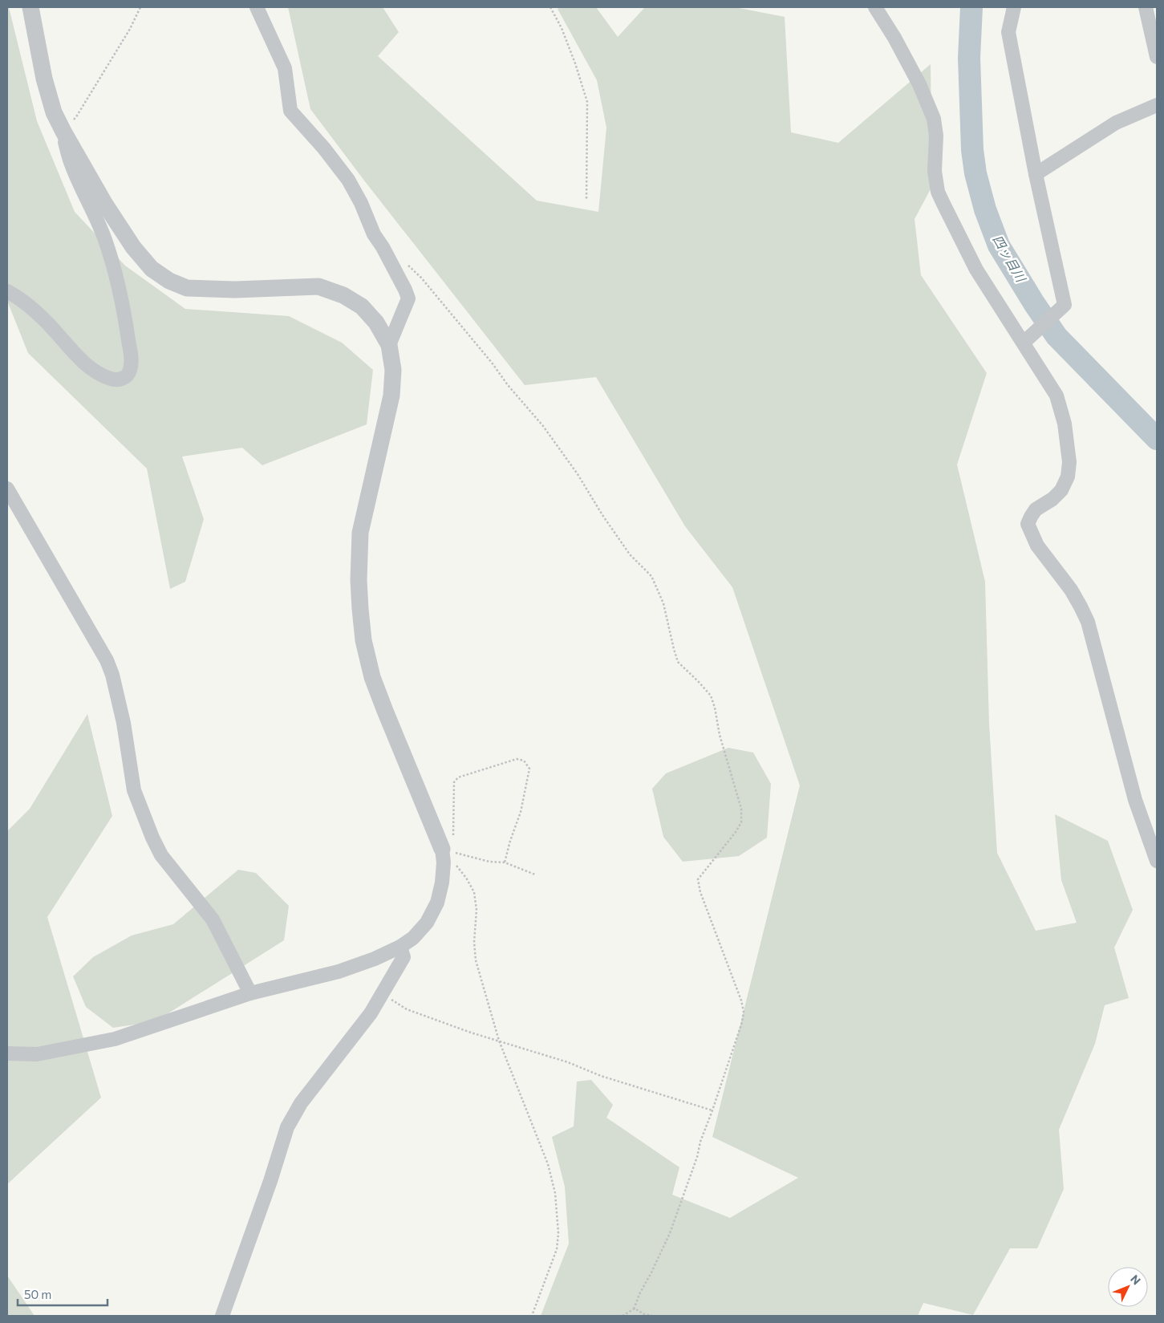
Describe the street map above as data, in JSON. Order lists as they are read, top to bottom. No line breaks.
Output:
{"water":["四ッ目川"],"scale_bar":"50 m","north":"top right"}
